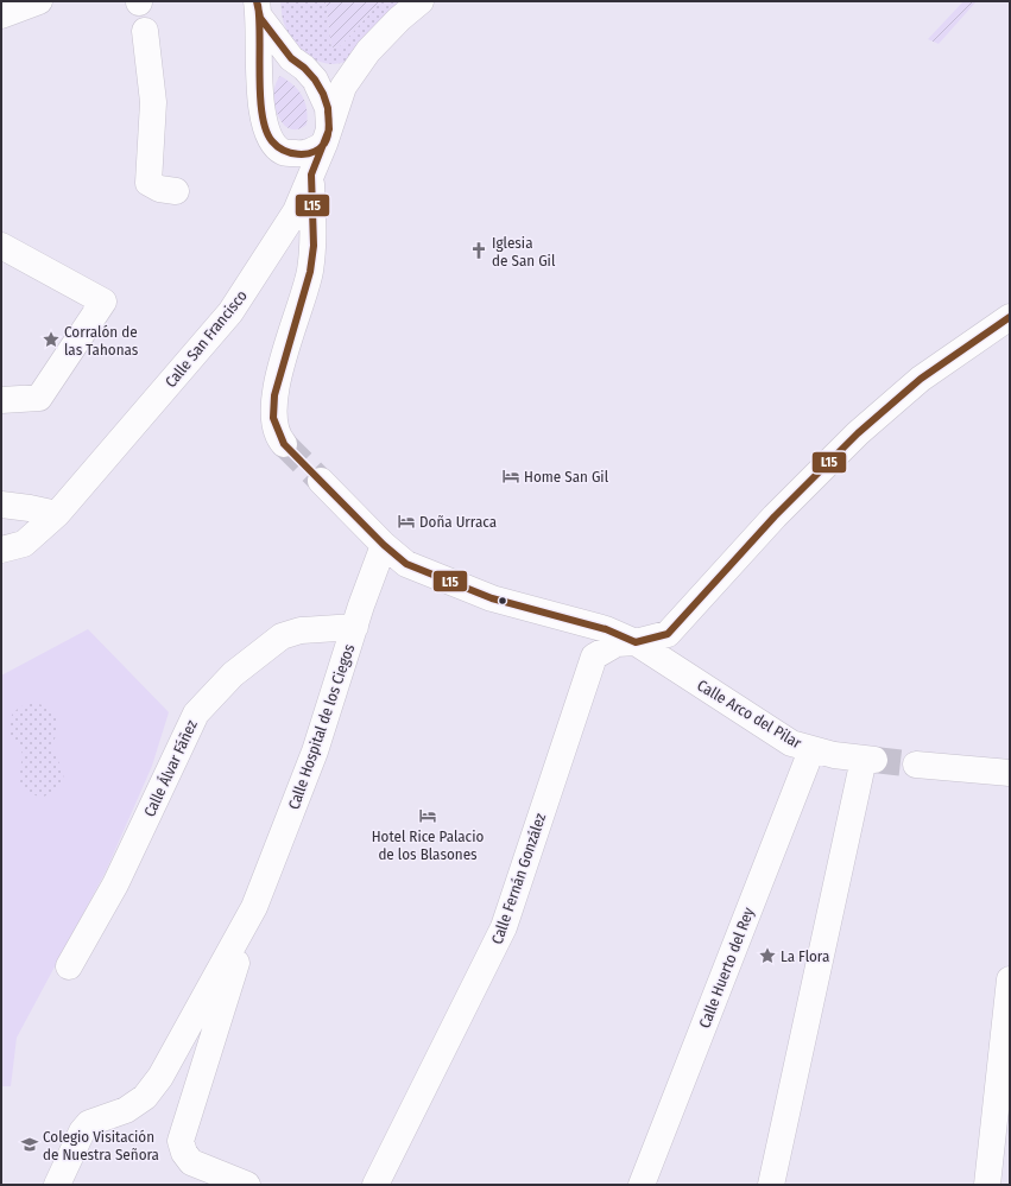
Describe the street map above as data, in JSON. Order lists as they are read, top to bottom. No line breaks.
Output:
{"streets":{"street":["Calle San Francisco","Calle Arco del Pilar","Calle Hospital de los Ciegos","Calle Álvar Fáñez","Calle Fernán González","Calle Huerto del Rey"]},"crossings":[["Calle Arco del Pilar","Calle Hospital de los Ciegos"],["Calle Arco del Pilar","Calle Fernán González"],["Calle Arco del Pilar","Calle Huerto del Rey"],["Calle Hospital de los Ciegos","Calle Álvar Fáñez"]],"places":{"church":["Iglesia de San Gil"],"place":["Corralón de las Tahonas","La Flora"],"hotel":["Home San Gil","Doña Urraca","Hotel Rice Palacio de los Blasones"],"school or university":["Colegio Visitación de Nuestra Señora"]},"lines":["transit line L15"]}
